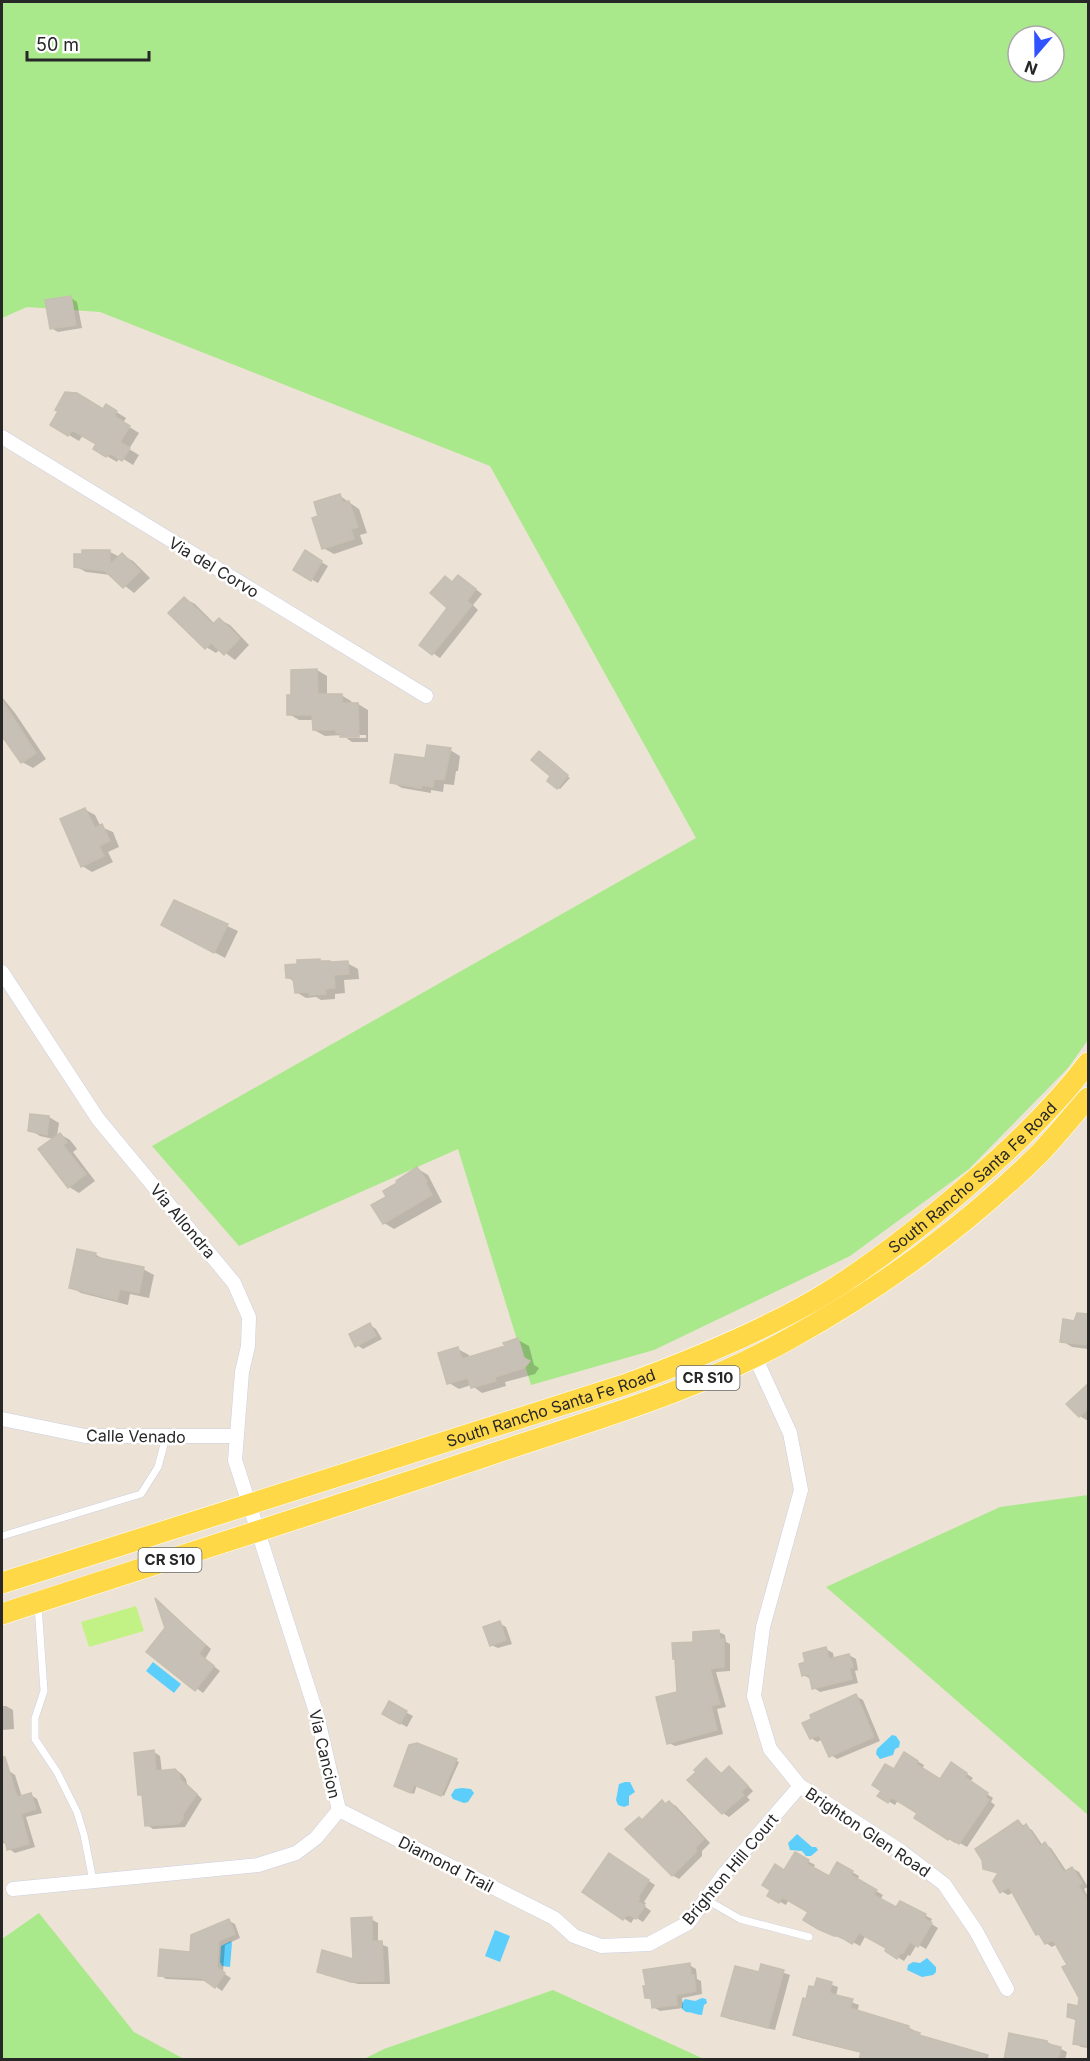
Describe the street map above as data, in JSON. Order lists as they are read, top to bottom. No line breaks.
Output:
{"streets":{"main road":["South Rancho Santa Fe Road","CR S10"],"street":["Via del Corvo","Via Allondra","Calle Venado","Via Cancion","Brighton Glen Road","Diamond Trail","Brighton Hill Court"]},"crossings":[["South Rancho Santa Fe Road","Via Allondra"],["South Rancho Santa Fe Road","Via Cancion"],["South Rancho Santa Fe Road","Brighton Glen Road"],["Via Allondra","Calle Venado"],["Via Allondra","Via Cancion"],["Via Cancion","Diamond Trail"],["Brighton Glen Road","Brighton Hill Court"],["Diamond Trail","Brighton Hill Court"]],"scale_bar":"50 m","north":"bottom"}
